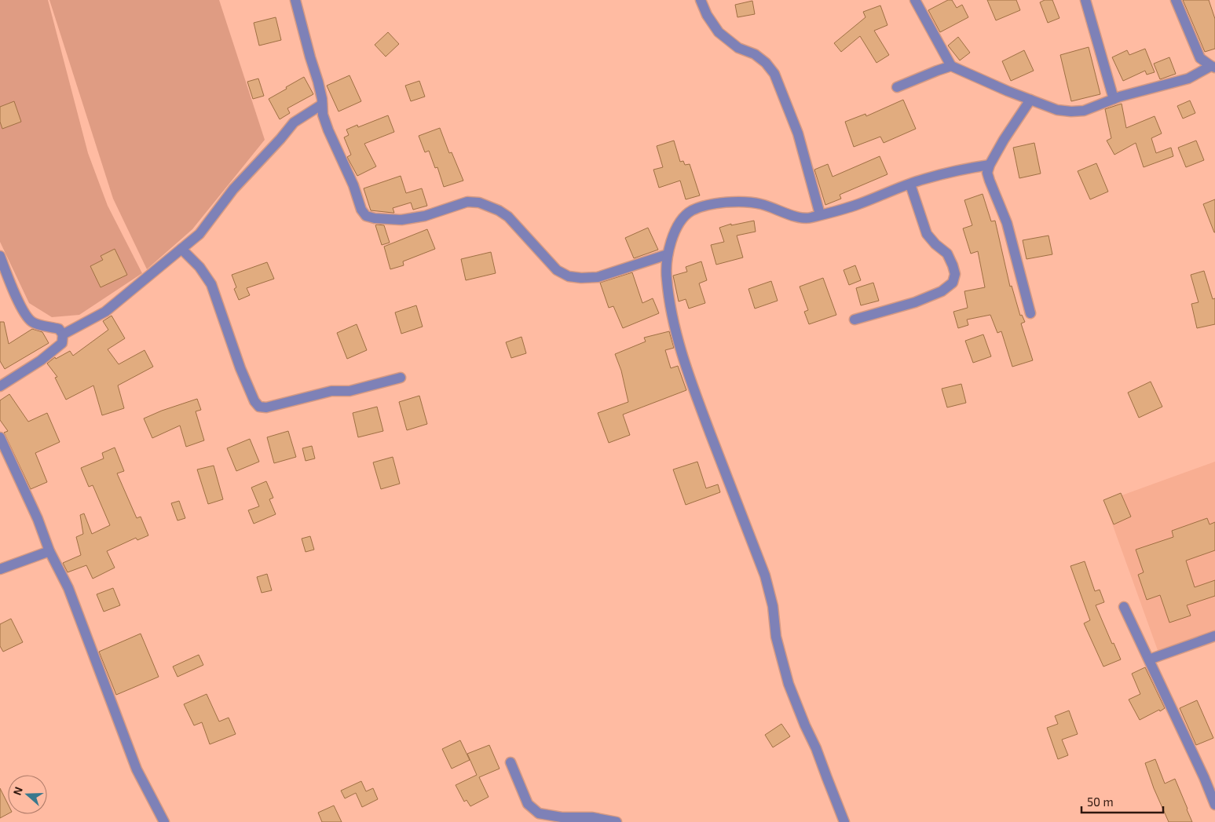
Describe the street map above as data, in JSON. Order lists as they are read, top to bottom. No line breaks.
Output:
{"scale_bar":"50 m","north":"left"}
